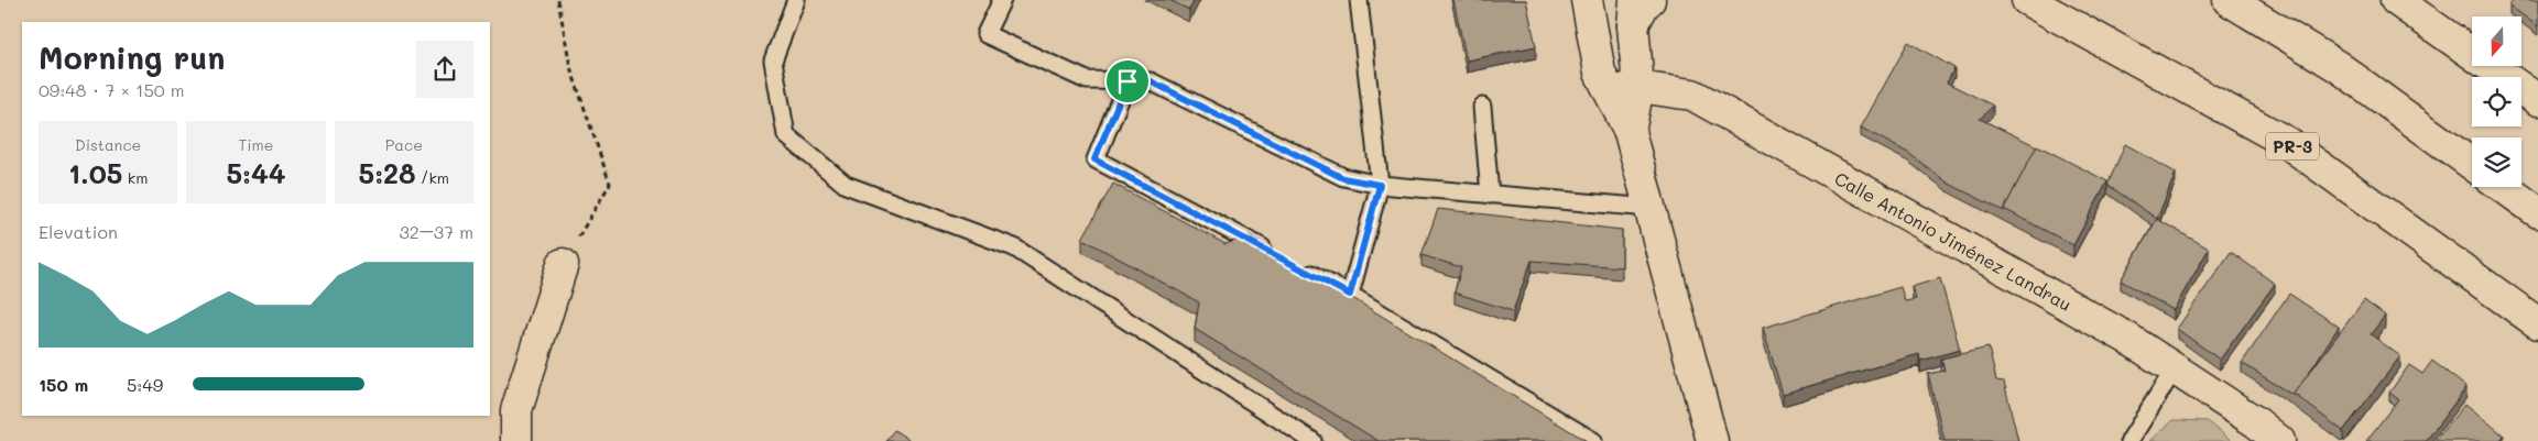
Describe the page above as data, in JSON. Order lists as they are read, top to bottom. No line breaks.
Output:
{"streets":{"street":["PR-3","Calle Antonio Jiménez Landrau"]},"north":"bottom","page":{"heading":["Morning run","09:48 · 7 × 150 m"],"stats":[["Distance","1.05 km"],["Time","5:44"],["Pace","5:28 /km"]],"chart":["Elevation","32–37 m"],"list":[{"name":"150 m","note":"5:49"}]}}
